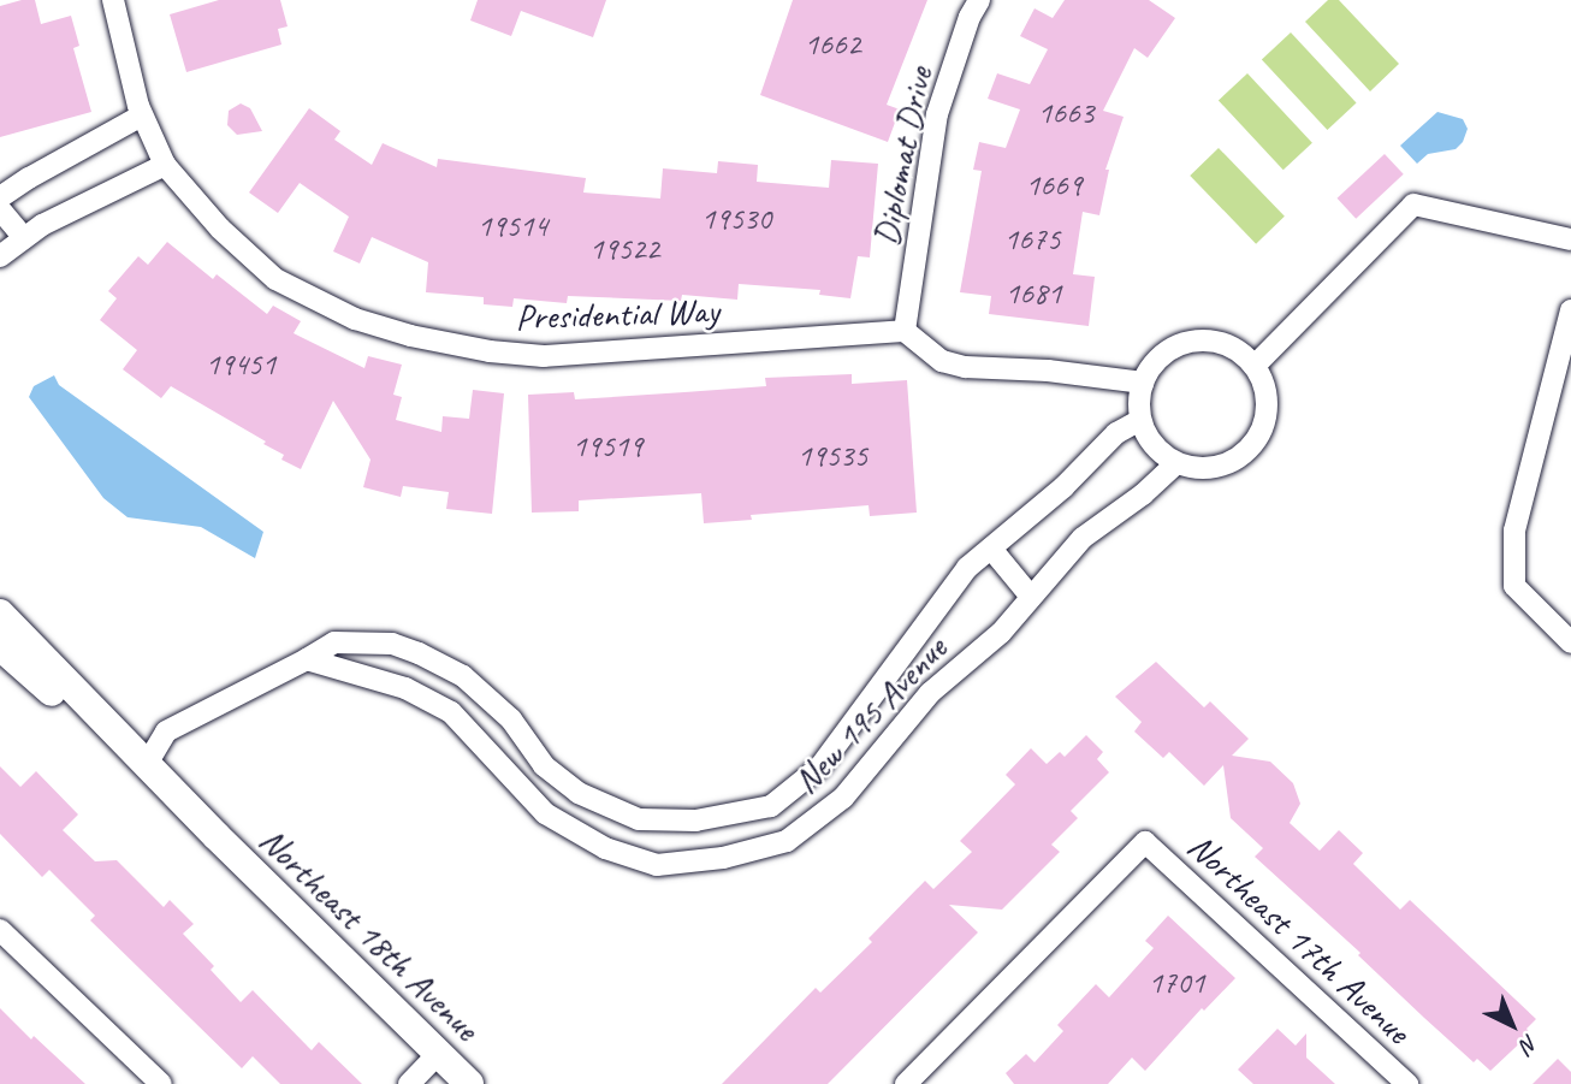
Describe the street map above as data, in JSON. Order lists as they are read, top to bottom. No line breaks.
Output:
{"streets":{"street":["Diplomat Drive","Presidential Way","New 195 Avenue","Northeast 18th Avenue","Northeast 17th Avenue"]},"crossings":[["Diplomat Drive","Presidential Way"],["New 195 Avenue","Northeast 18th Avenue"]],"house_numbers":["1662","1663","1669","19530","19514","1675","19522","1681","19451","19519","19535","1701"],"north":"bottom right"}
